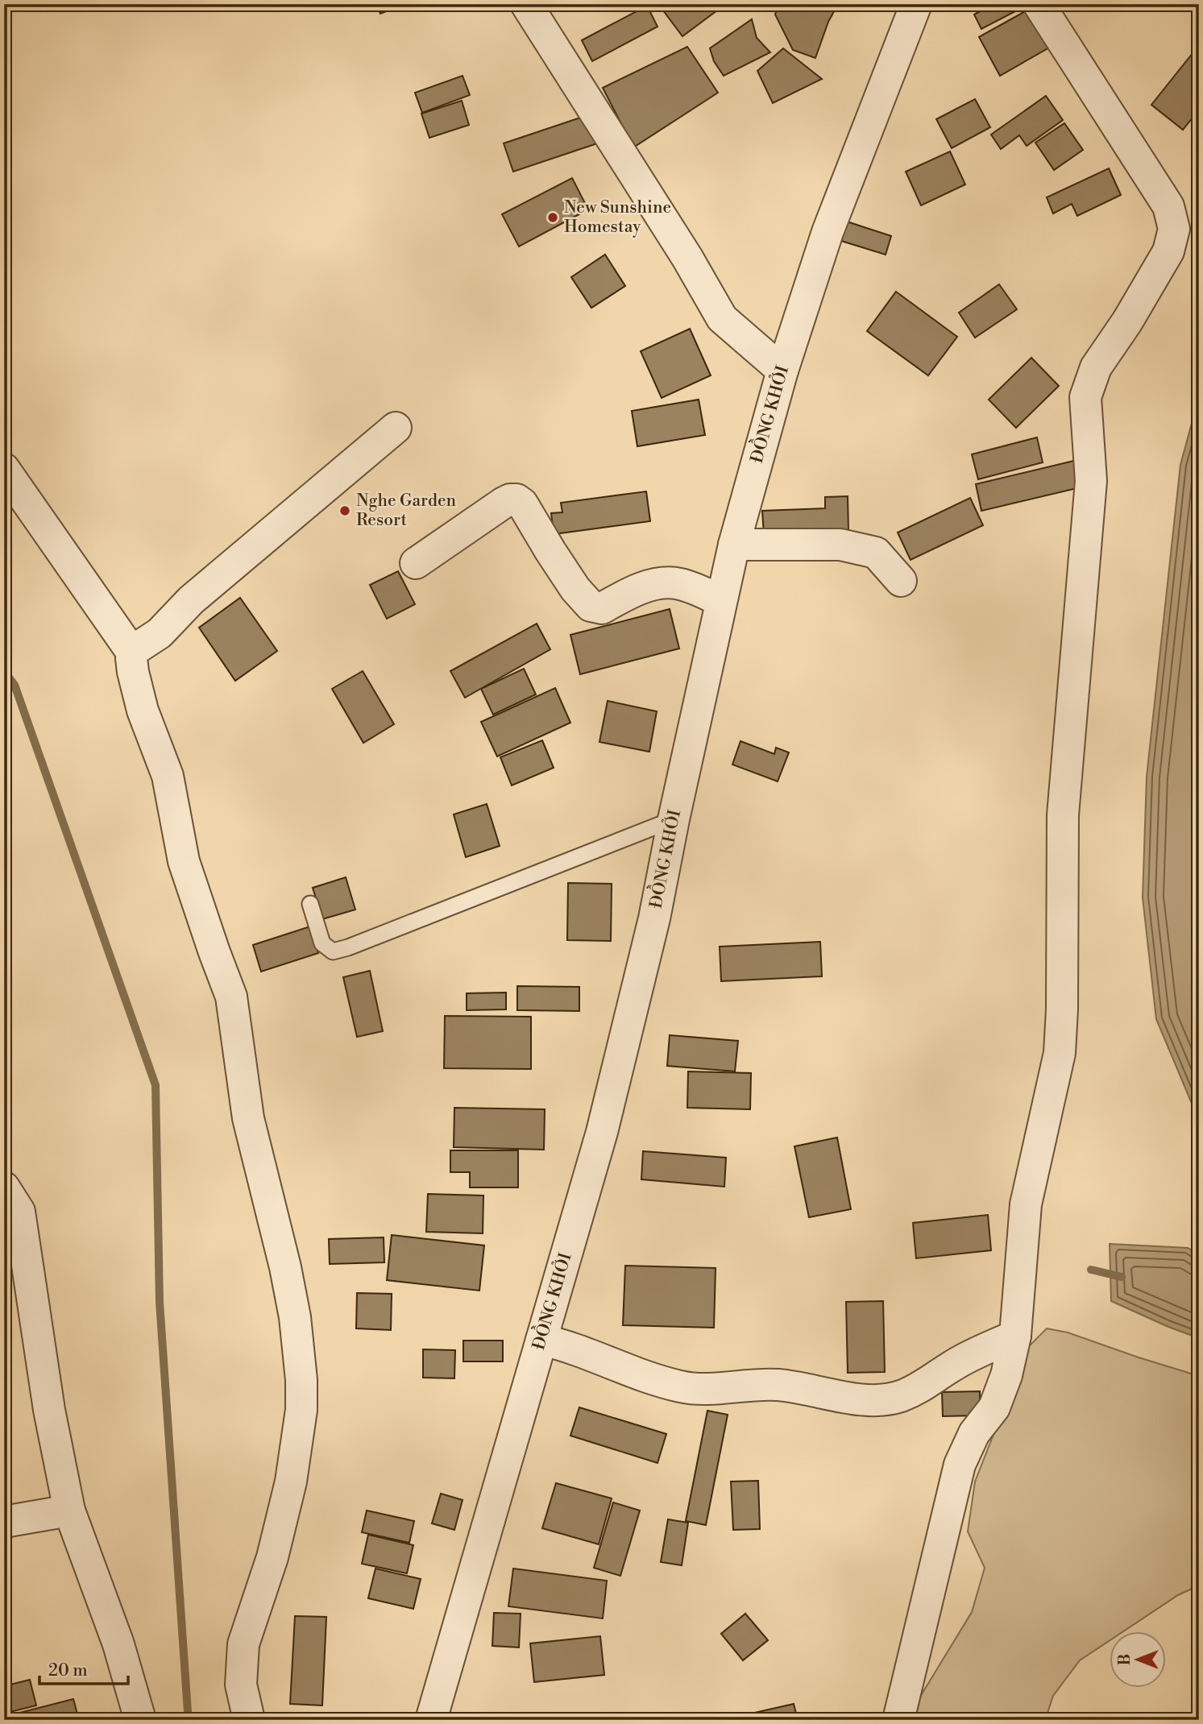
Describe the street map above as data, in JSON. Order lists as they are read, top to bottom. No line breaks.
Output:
{"streets":{"street":["ĐỒNG KHỞI"]},"places":["New Sunshine Homestay","Nghe Garden Resort"],"scale_bar":"20 m","north":"left"}
